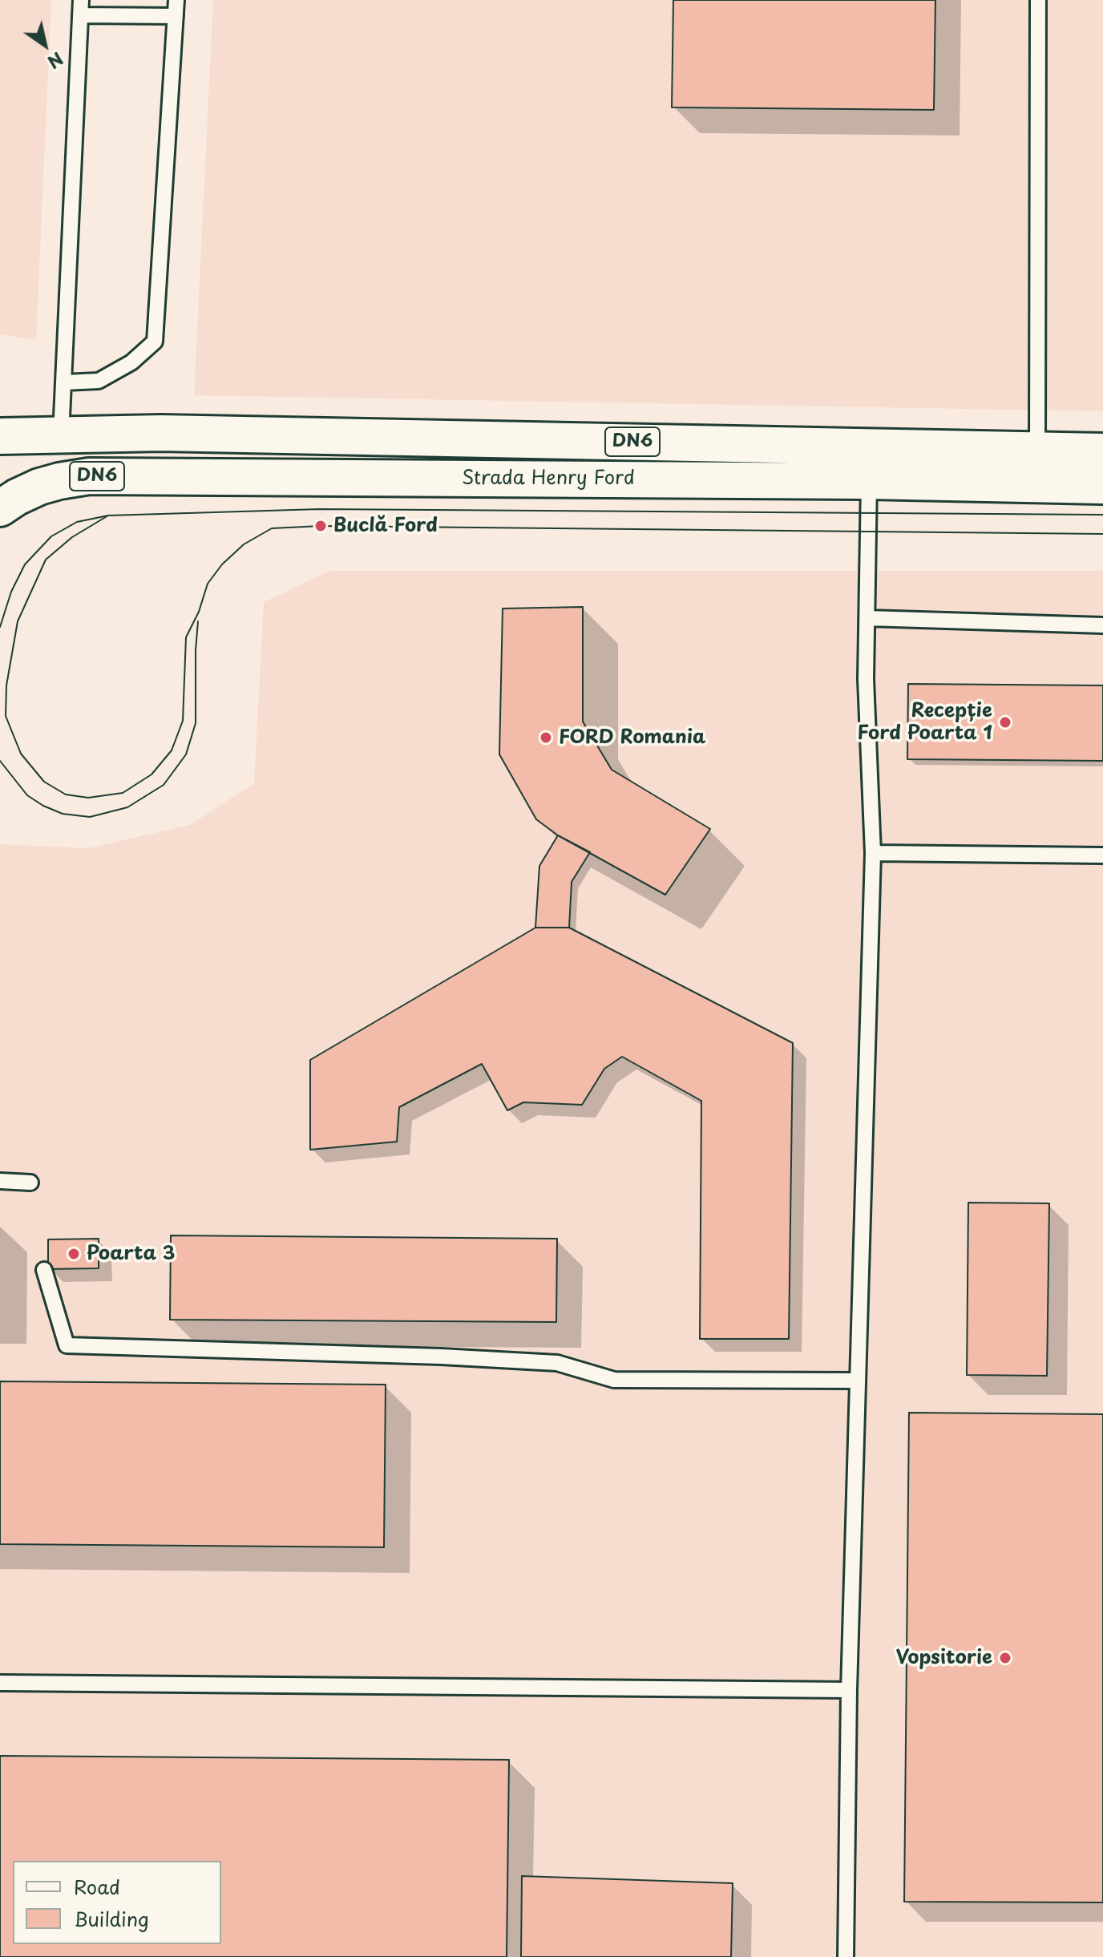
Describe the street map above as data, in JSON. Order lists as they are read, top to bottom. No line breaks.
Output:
{"streets":{"main road":["DN6","Strada Henry Ford"]},"places":["Buclă Ford","Recepție Ford Poarta 1","FORD Romania","Poarta 3","Vopsitorie"],"legend":["Road","Building"],"north":"bottom right"}
